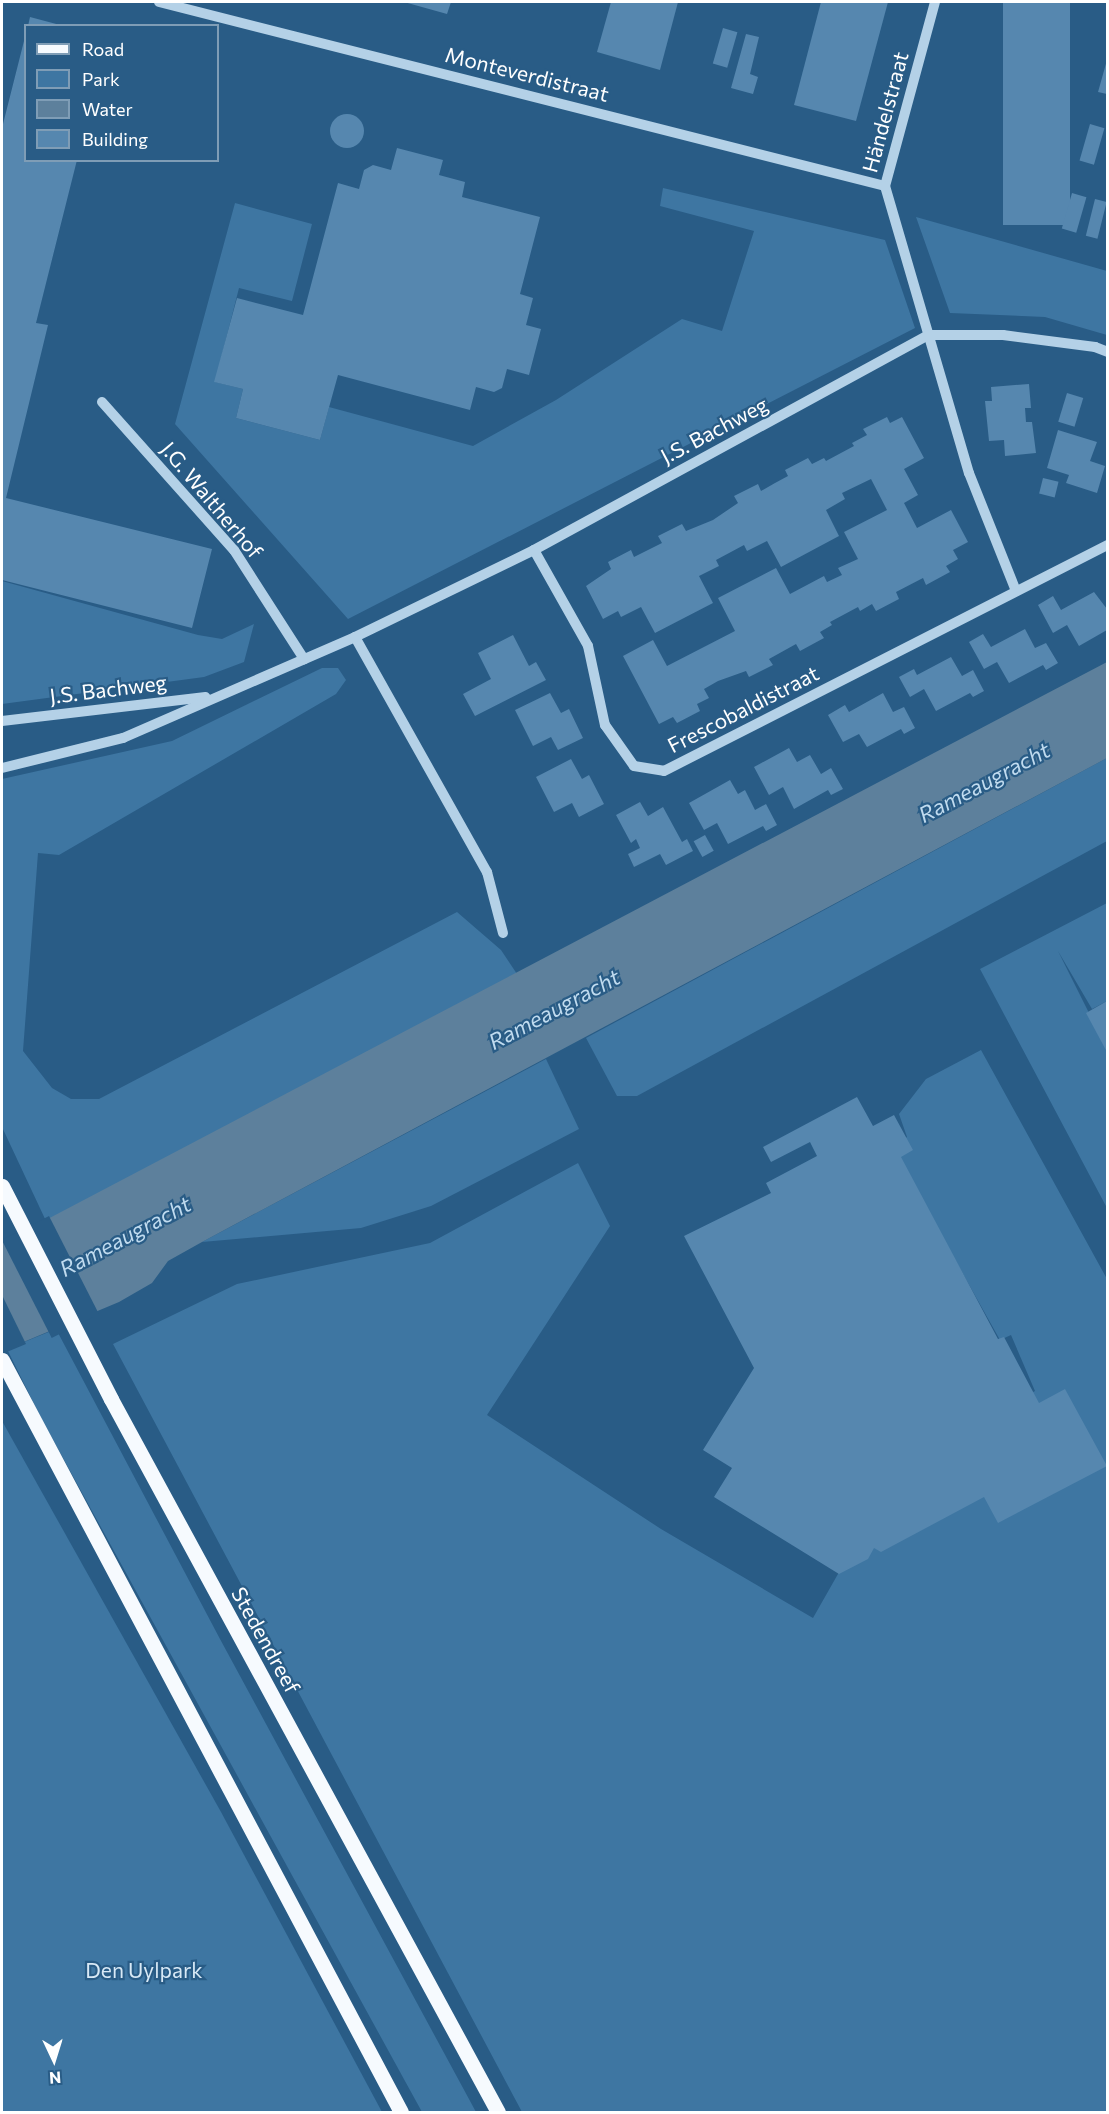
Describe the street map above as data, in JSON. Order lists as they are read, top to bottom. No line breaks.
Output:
{"streets":{"main road":["Stedendreef"],"street":["Monteverdistraat","Händelstraat","J.S. Bachweg","J.G. Waltherhof","Frescobaldistraat"]},"crossings":[["Monteverdistraat","Händelstraat"],["Händelstraat","J.S. Bachweg"],["J.S. Bachweg","J.G. Waltherhof"],["J.S. Bachweg","Frescobaldistraat"]],"water":["Rameaugracht"],"parks":["Den Uylpark"],"legend":["Road","Park","Water","Building"],"north":"bottom"}
